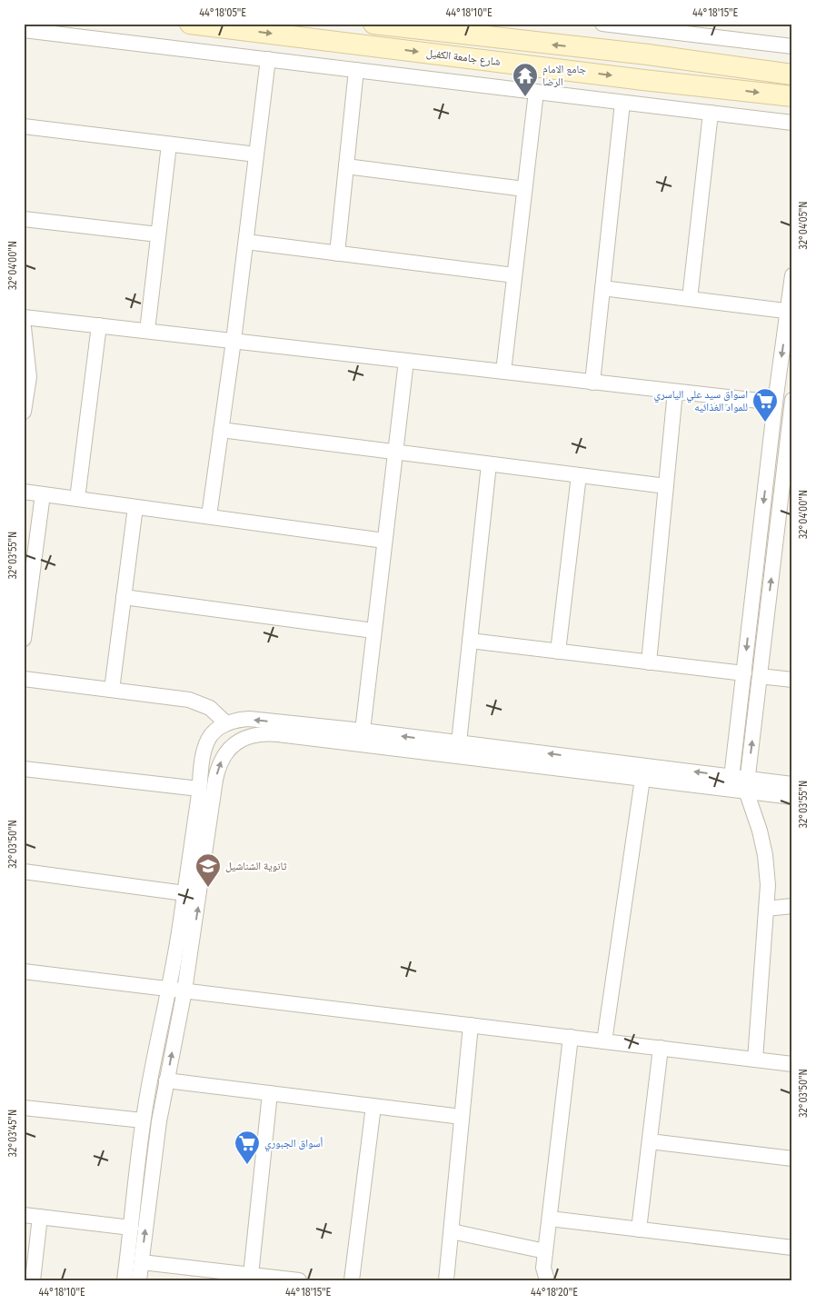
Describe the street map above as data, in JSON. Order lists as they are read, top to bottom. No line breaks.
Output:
{"streets":{"main road":["شارع جامعة الكفيل"]},"places":{"temple":["جامع الامام الرضا"],"supermarket":["اسواق سيد علي الياسري للمواد الغذائيه","أسواق الجبوري"],"school or university":["ثانوية الشناشيل"]},"coordinates":["44°18'05\"E","44°18'10\"E","44°18'15\"E","32°04'05\"N","32°04'00\"N","32°03'55\"N","32°03'50\"N","32°03'45\"N","44°18'20\"E"]}
